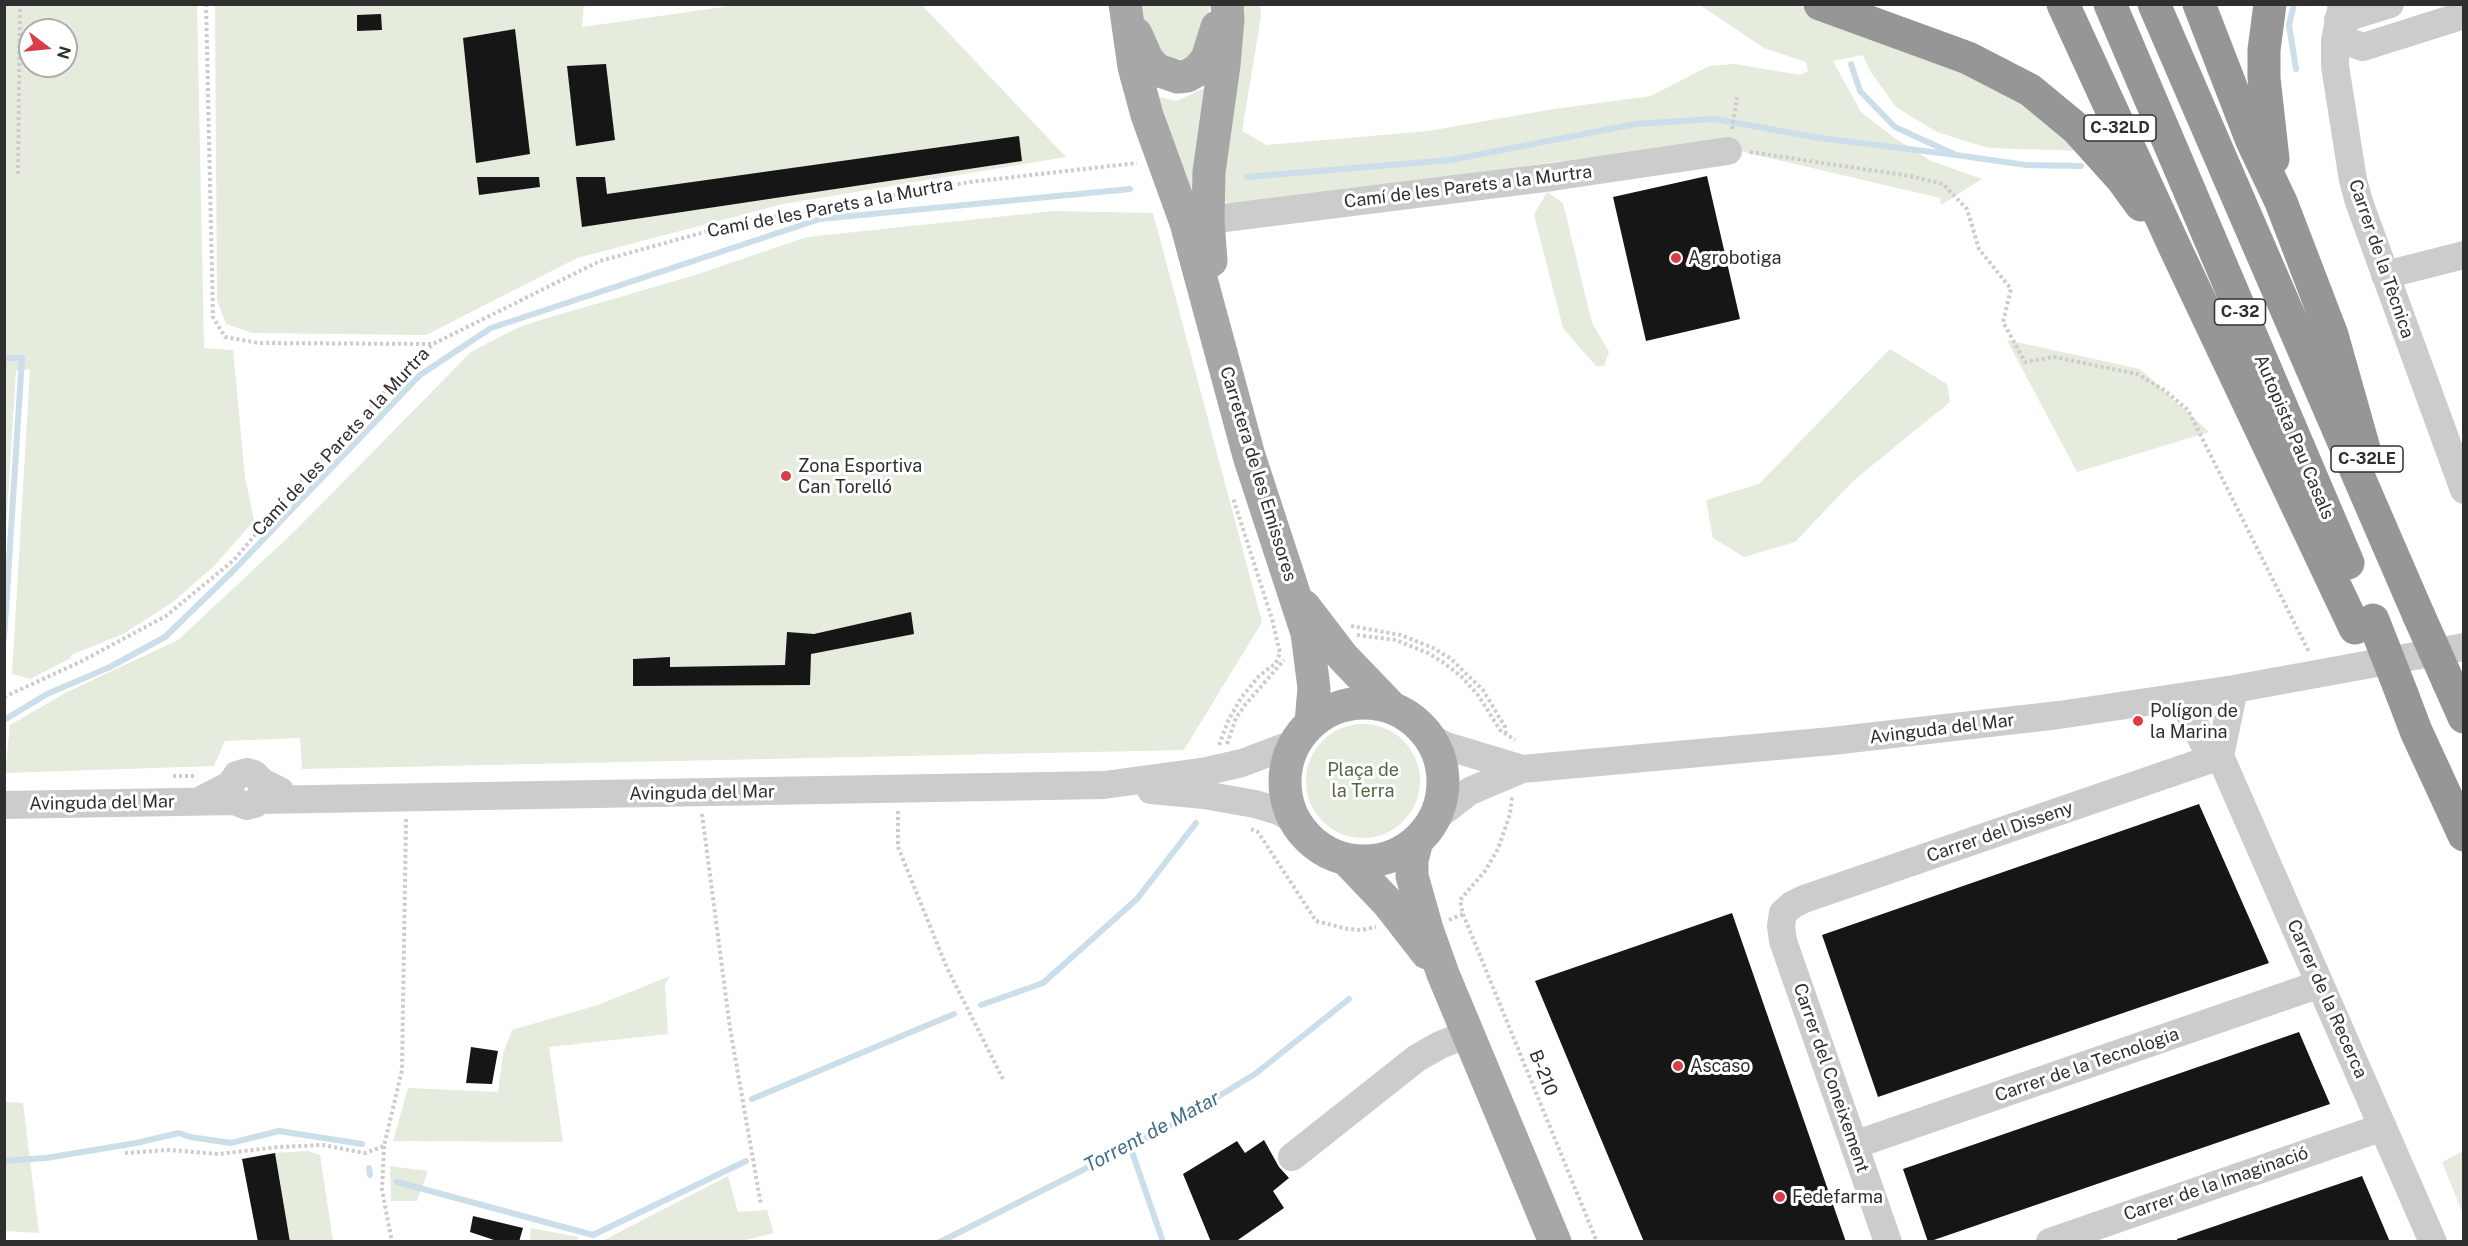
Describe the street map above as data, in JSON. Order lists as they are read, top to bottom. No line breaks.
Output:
{"streets":{"highway":["C-32LD","C-32","Autopista Pau Casals","C-32LE"],"main road":["Carretera de les Emissores"],"street":["Camí de les Parets a la Murtra","Carrer de la Tècnica","Avinguda del Mar","Carrer del Disseny","Carrer de la Recerca","Carrer de la Tecnologia","Carrer del Coneixement","Carrer de la Imaginació"],"path":["B-210"]},"crossings":[["C-32LD","Autopista Pau Casals"],["C-32","C-32LE"],["Carretera de les Emissores","Avinguda del Mar"],["Avinguda del Mar","Carrer de la Recerca"],["Carrer del Disseny","Carrer de la Recerca"],["Carrer del Disseny","Carrer del Coneixement"],["Carrer de la Recerca","Carrer de la Tecnologia"],["Carrer de la Recerca","Carrer de la Imaginació"],["Carrer de la Tecnologia","Carrer del Coneixement"]],"water":["Torrent de Matar"],"parks":["Plaça de la Terra"],"places":["Agrobotiga","Zona Esportiva Can Torelló","Polígon de la Marina","Ascaso","Fedefarma"],"north":"right"}
